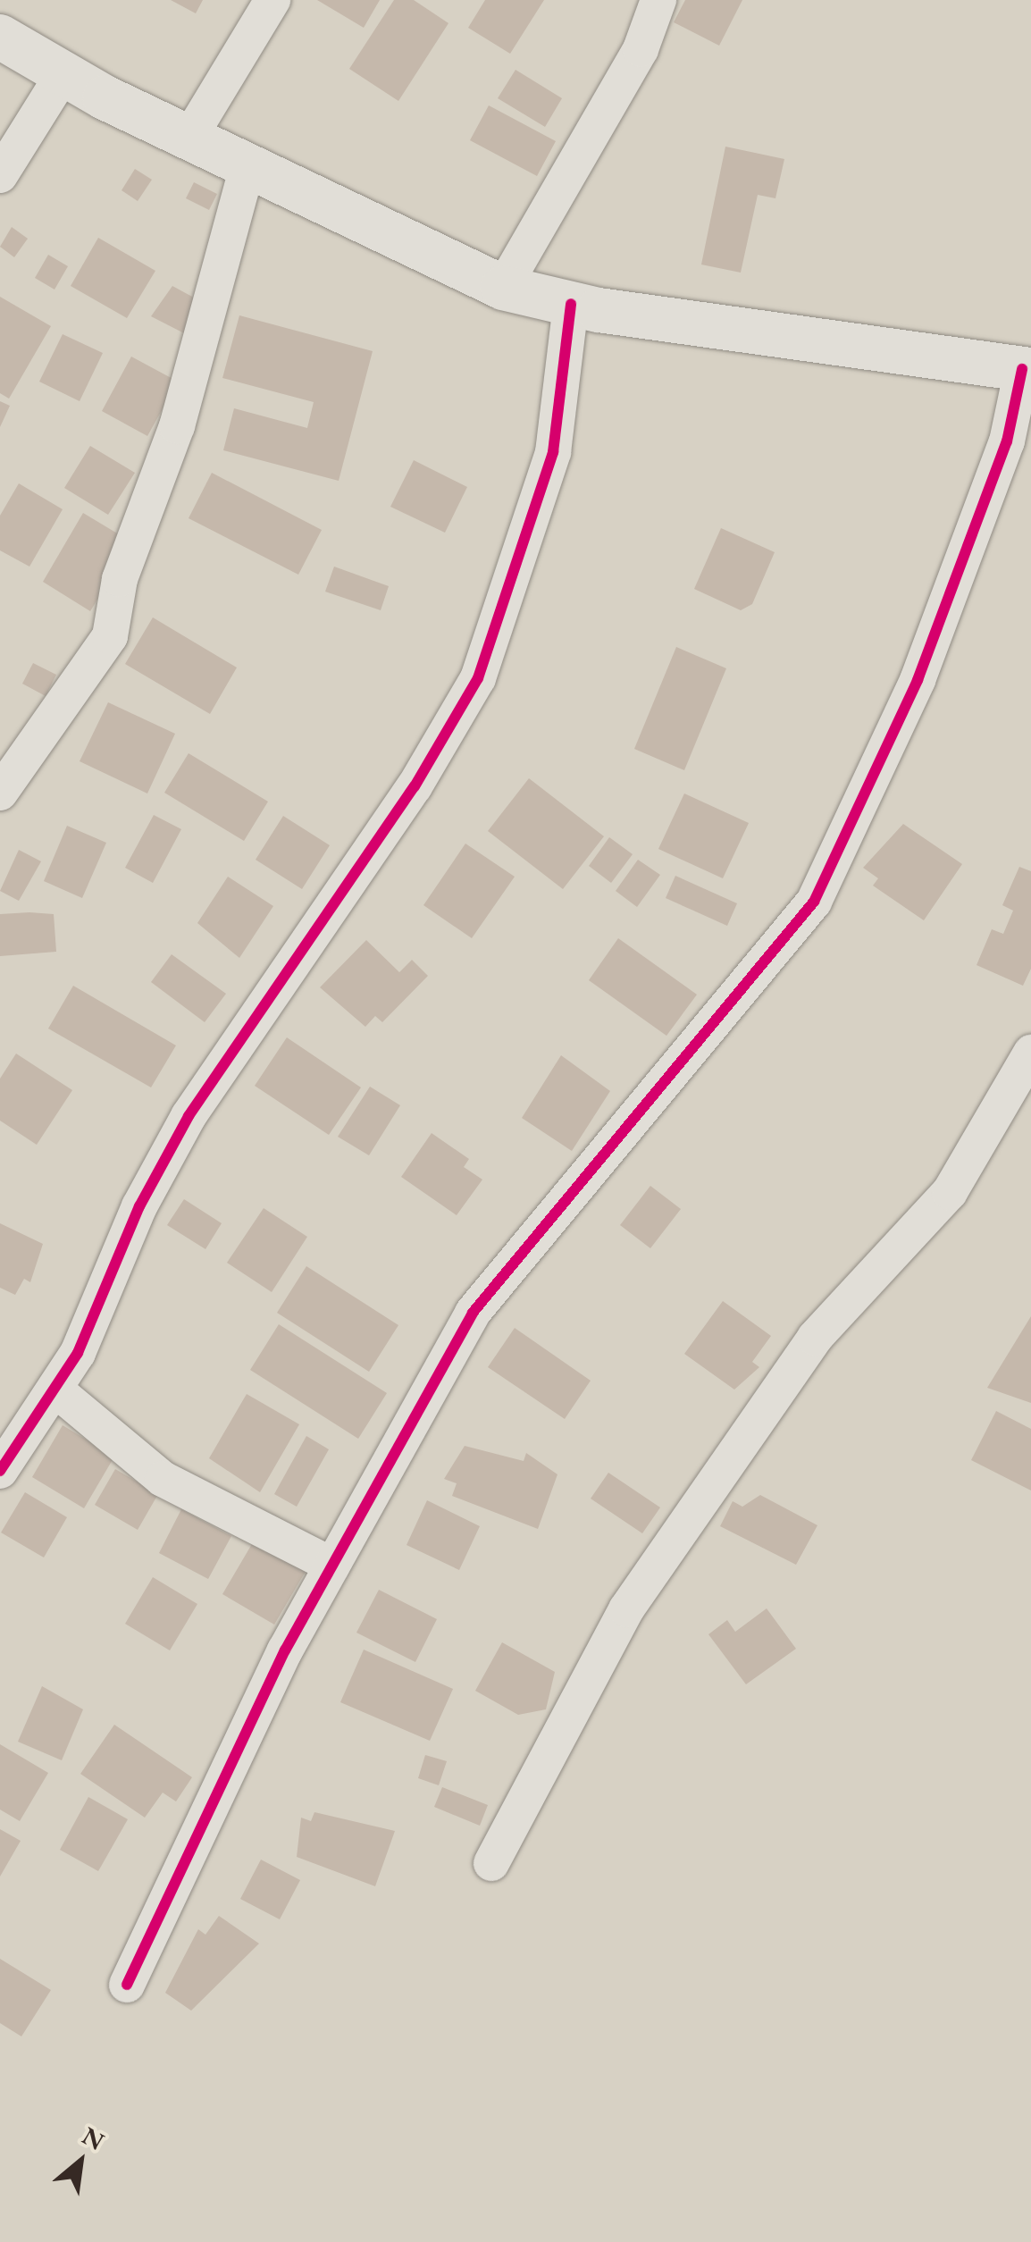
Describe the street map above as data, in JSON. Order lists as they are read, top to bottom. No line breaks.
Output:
{"north":"top right"}
